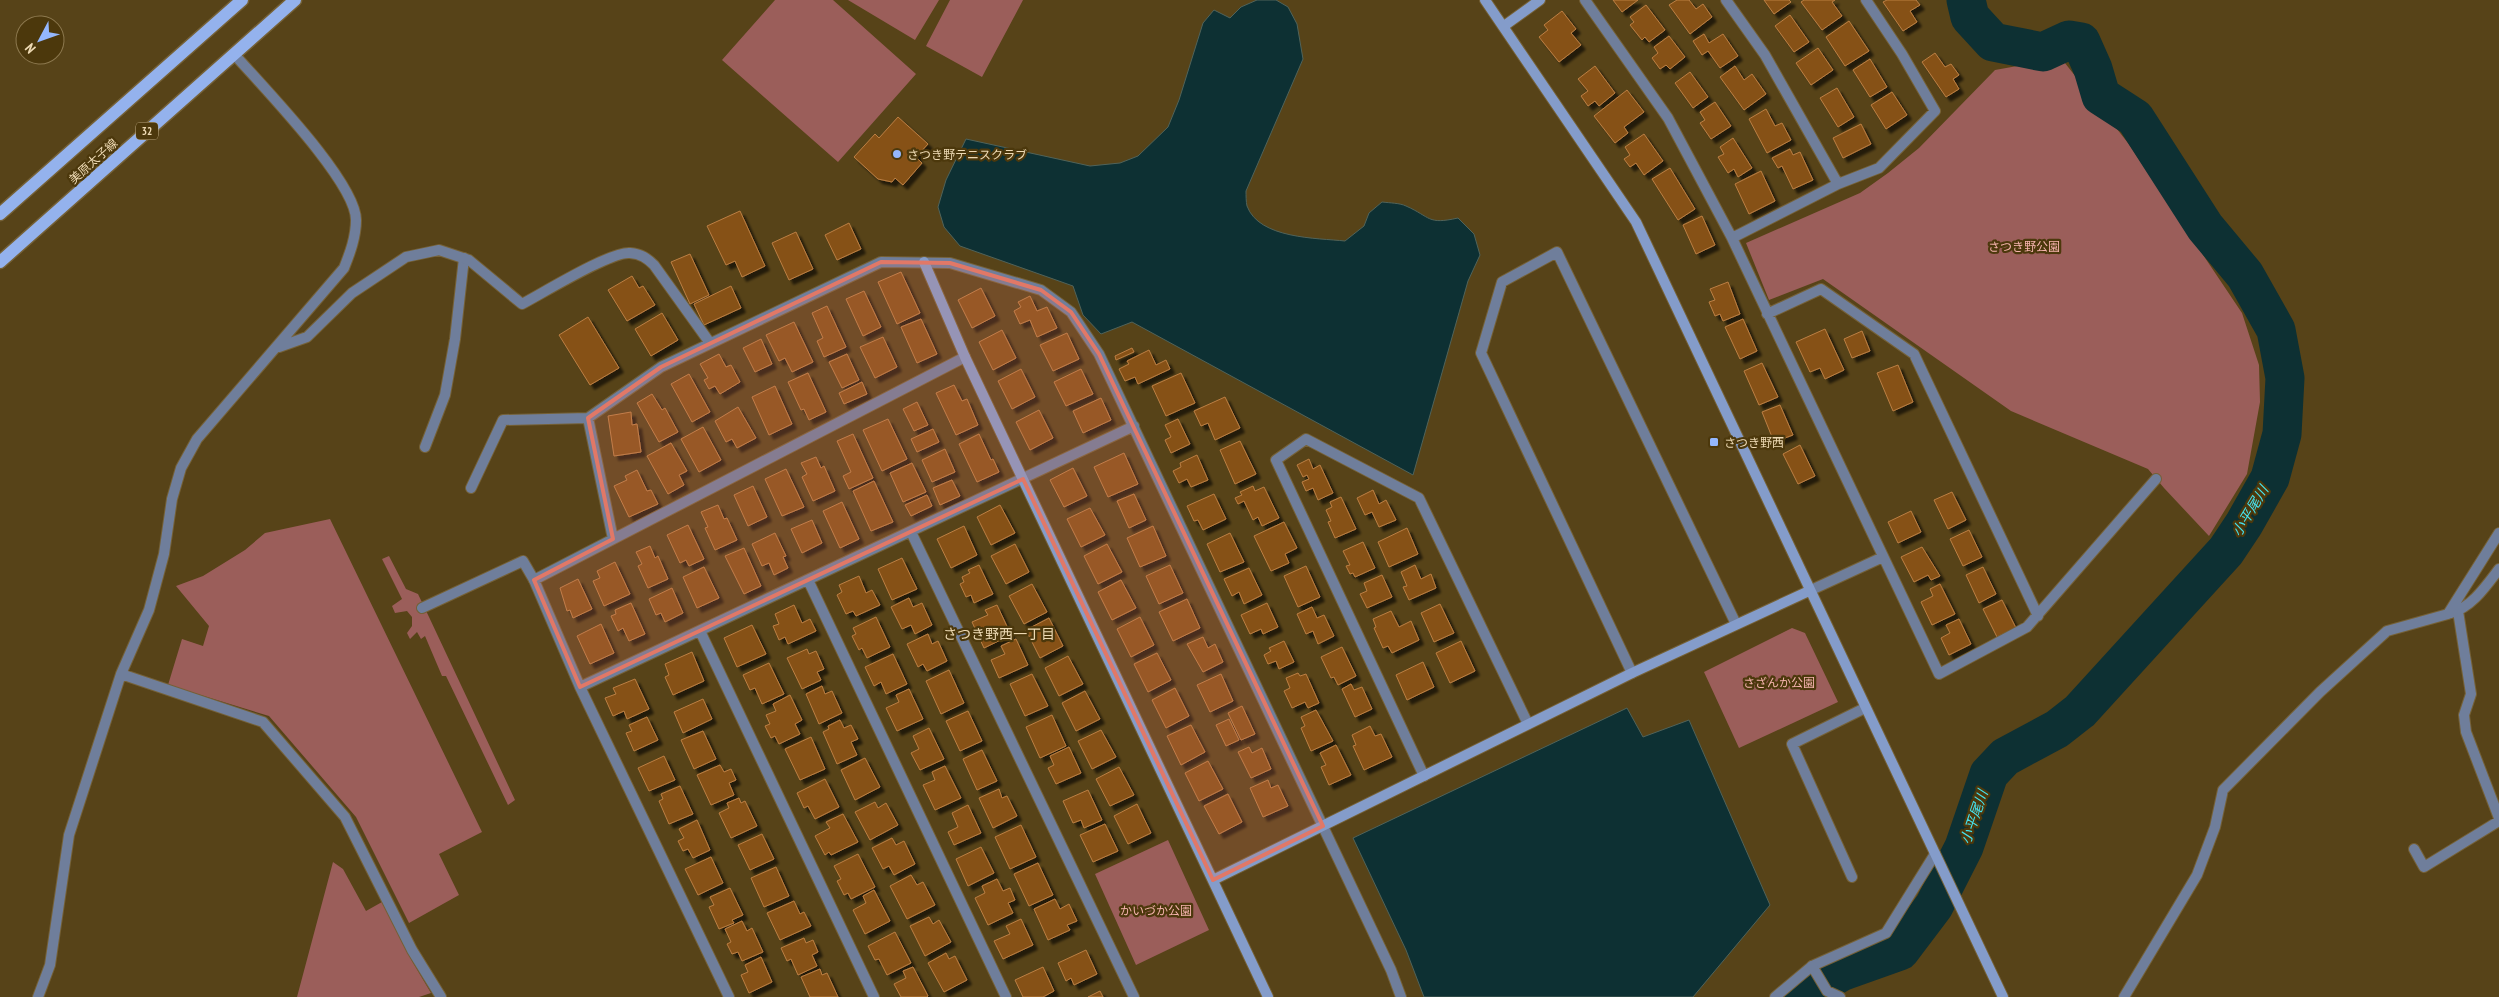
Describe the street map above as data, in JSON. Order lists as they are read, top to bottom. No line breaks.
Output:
{"streets":{"main road":["32","美原太子線"]},"districts":["さつき野西一丁目"],"water":["小平尾川"],"parks":["さつき野公園","さざんか公園","かいづか公園"],"places":{"other":["さつき野テニスクラブ"],"transit":["さつき野西"]},"north":"bottom left"}
